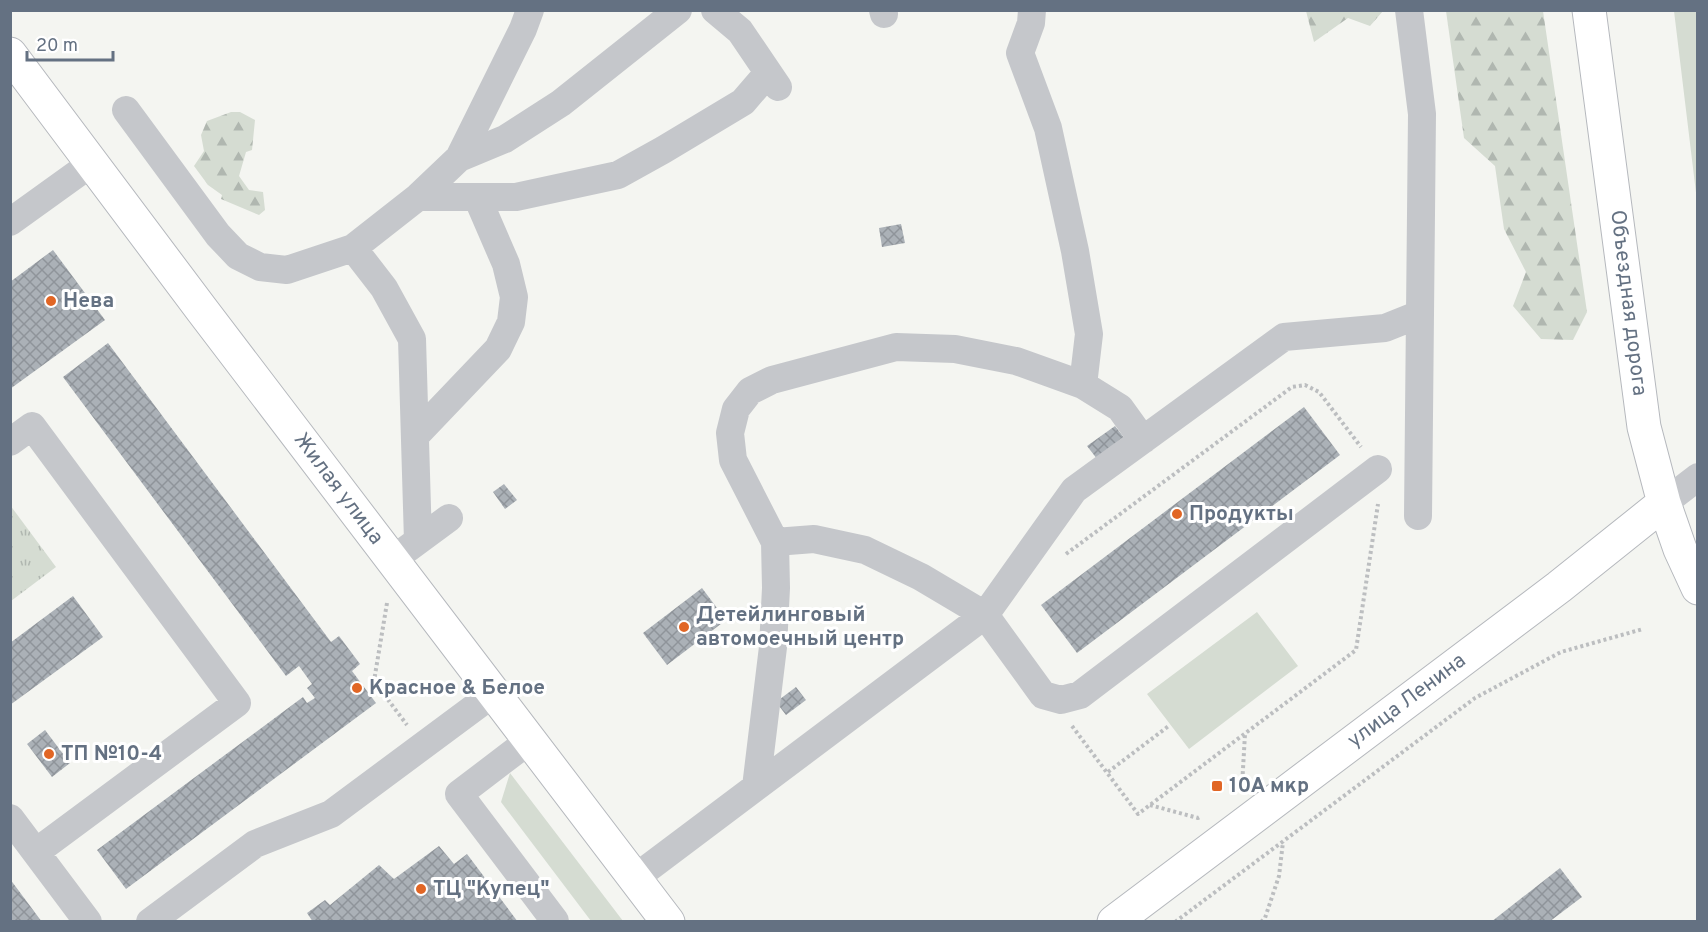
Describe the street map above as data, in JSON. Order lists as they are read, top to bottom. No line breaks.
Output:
{"streets":{"main road":["Объездная дорога","Жилая улица","улица Ленина"]},"crossings":[["Объездная дорога","улица Ленина"]],"places":{"other":["Нева","Продукты","Детейлинговый автомоечный центр","Красное & Белое","ТП №10-4","ТЦ \"Купец\""],"transit":["10А мкр"]},"scale_bar":"20 m"}
